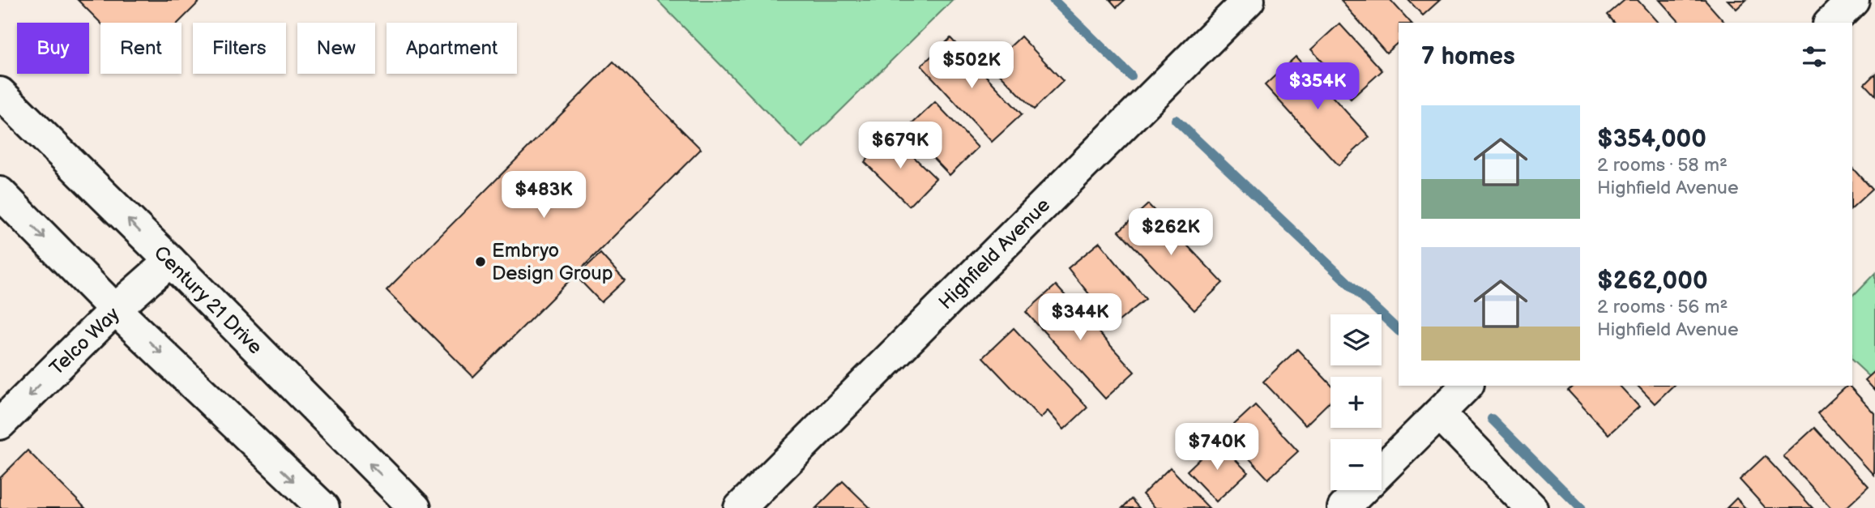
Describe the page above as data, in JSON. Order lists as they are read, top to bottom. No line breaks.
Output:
{"streets":{"street":["Highfield Avenue","Century 21 Drive","Telco Way"]},"crossings":[["Century 21 Drive","Telco Way"]],"one_way":["Telco Way"],"places":["Embryo Design Group"],"page":{"chip":["Buy","Rent","Filters","New","Apartment"],"heading":"7 homes","price":["$502K","$354K","$679K","$483K","$262K","$344K","$740K"],"list":[{"name":"$354,000","note":"2 rooms · 58 m² · Highfield Avenue"},{"name":"$262,000","note":"2 rooms · 56 m² · Highfield Avenue"}],"map_buttons":["+","−"]}}
